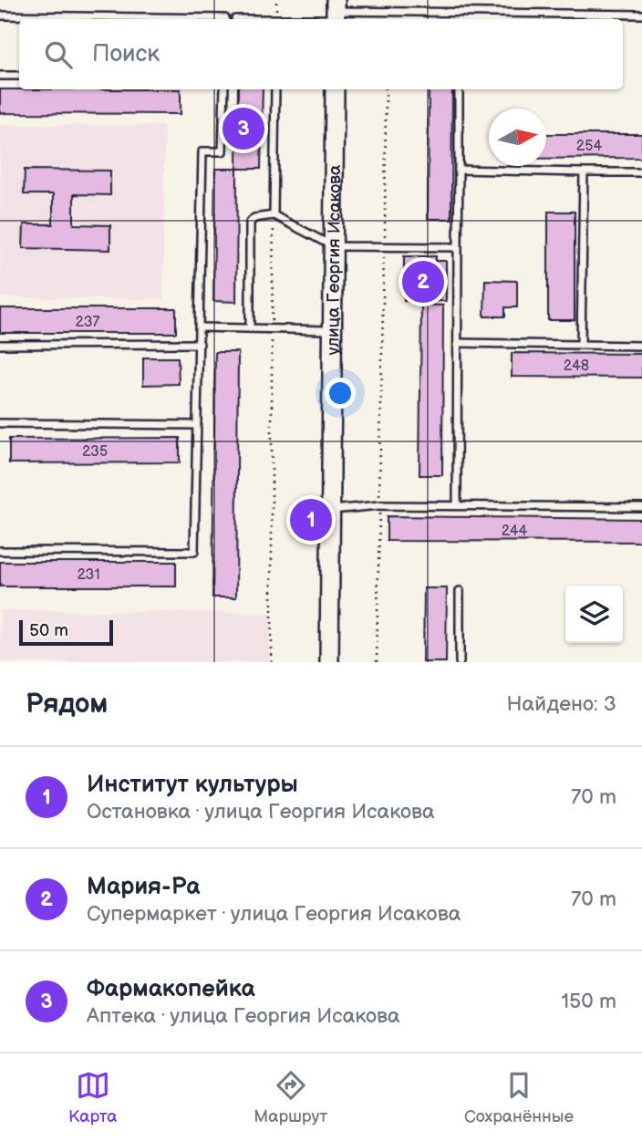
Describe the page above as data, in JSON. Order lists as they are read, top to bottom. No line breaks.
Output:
{"streets":{"street":["улица Георгия Исакова"]},"house_numbers":["254","237","248","235","244","231"],"scale_bar":"50 m","north":"right","page":{"search":"Поиск","pins":["3","2","1"],"scale":"50 m","heading":["Рядом","Найдено: 3"],"list":[{"mark":"1","name":"Институт культуры","note":"Остановка · улица Георгия Исакова","value":"70 m"},{"mark":"2","name":"Мария-Ра","note":"Супермаркет · улица Георгия Исакова","value":"70 m"},{"mark":"3","name":"Фармакопейка","note":"Аптека · улица Георгия Исакова","value":"150 m"}],"nav":["Карта","Маршрут","Сохранённые"]}}
